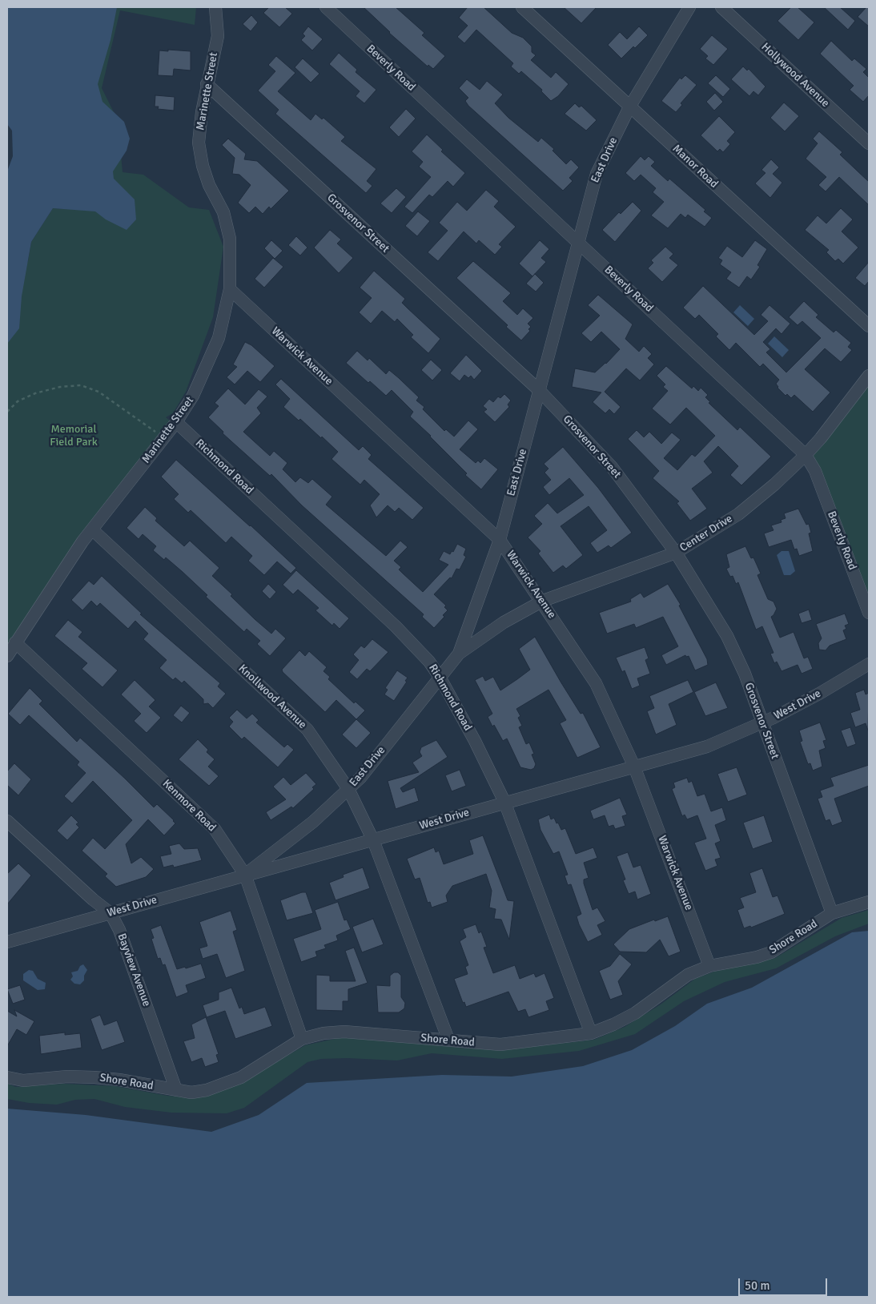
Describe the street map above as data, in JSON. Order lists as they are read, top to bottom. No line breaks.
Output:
{"streets":{"street":["Beverly Road","Hollywood Avenue","Marinette Street","East Drive","Manor Road","Grosvenor Street","Warwick Avenue","Richmond Road","Center Drive","Knollwood Avenue","West Drive","Kenmore Road","Shore Road","Bayview Avenue"]},"crossings":[["Beverly Road","East Drive"],["Beverly Road","Center Drive"],["Marinette Street","Grosvenor Street"],["Marinette Street","Warwick Avenue"],["Marinette Street","Richmond Road"],["Marinette Street","Knollwood Avenue"],["Marinette Street","Kenmore Road"],["East Drive","Manor Road"],["East Drive","Grosvenor Street"],["East Drive","Warwick Avenue"],["East Drive","Richmond Road"],["East Drive","Center Drive"],["East Drive","Knollwood Avenue"],["East Drive","West Drive"],["East Drive","Kenmore Road"],["Grosvenor Street","Center Drive"],["Grosvenor Street","West Drive"],["Grosvenor Street","Shore Road"],["Warwick Avenue","Center Drive"],["Warwick Avenue","West Drive"],["Warwick Avenue","Shore Road"],["Richmond Road","West Drive"],["Richmond Road","Shore Road"],["Knollwood Avenue","West Drive"],["Knollwood Avenue","Shore Road"],["West Drive","Kenmore Road"],["West Drive","Bayview Avenue"],["Kenmore Road","Shore Road"],["Shore Road","Bayview Avenue"]],"parks":["Memorial Field Park"],"scale_bar":"50 m"}
